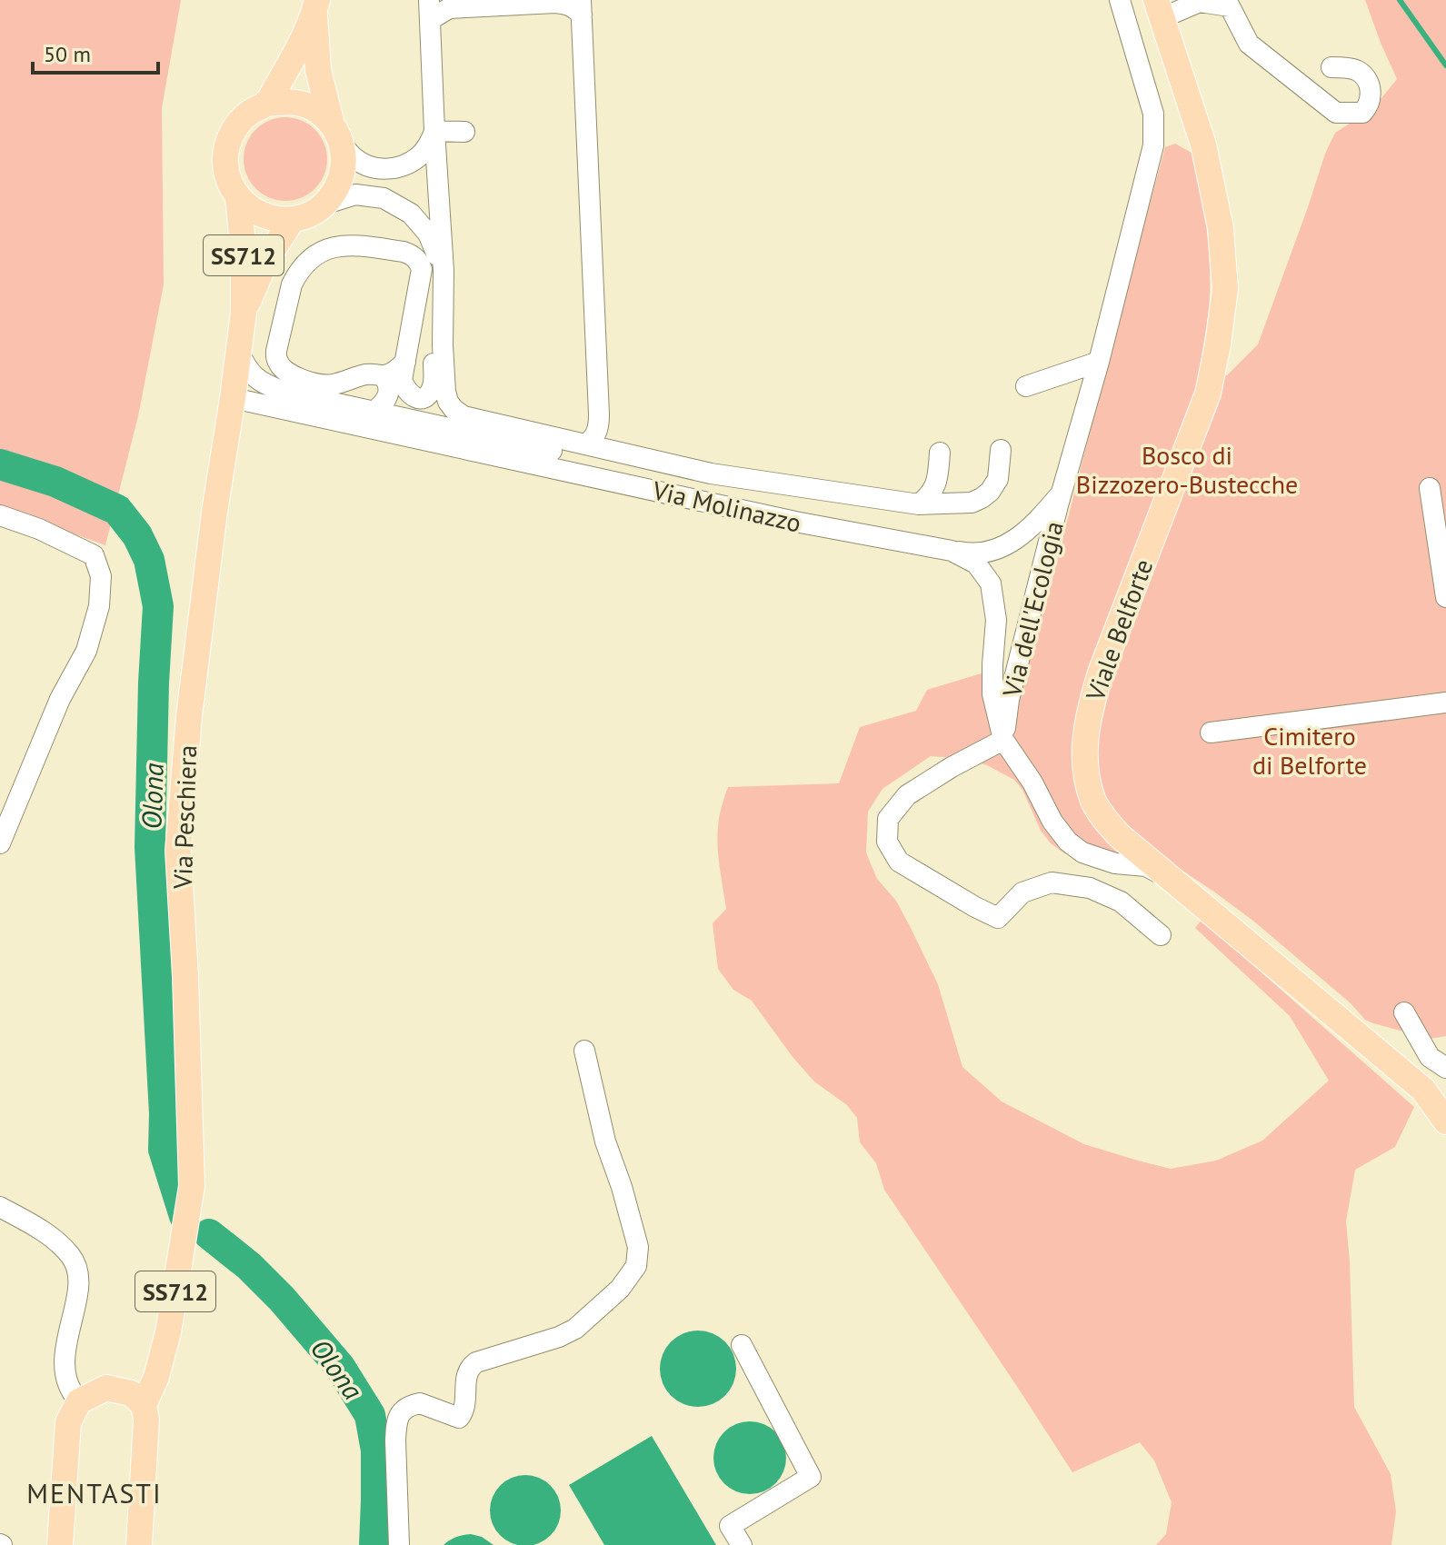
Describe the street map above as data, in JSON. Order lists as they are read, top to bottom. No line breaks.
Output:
{"streets":{"main road":["SS712","Viale Belforte","Via Peschiera"],"street":["Via Molinazzo","Via dell'Ecologia"]},"crossings":[["Via Molinazzo","Via dell'Ecologia"],["Via Molinazzo","Via Peschiera"]],"districts":["MENTASTI"],"water":["Olona"],"parks":["Bosco di Bizzozero-Bustecche","Cimitero di Belforte"],"scale_bar":"50 m"}
